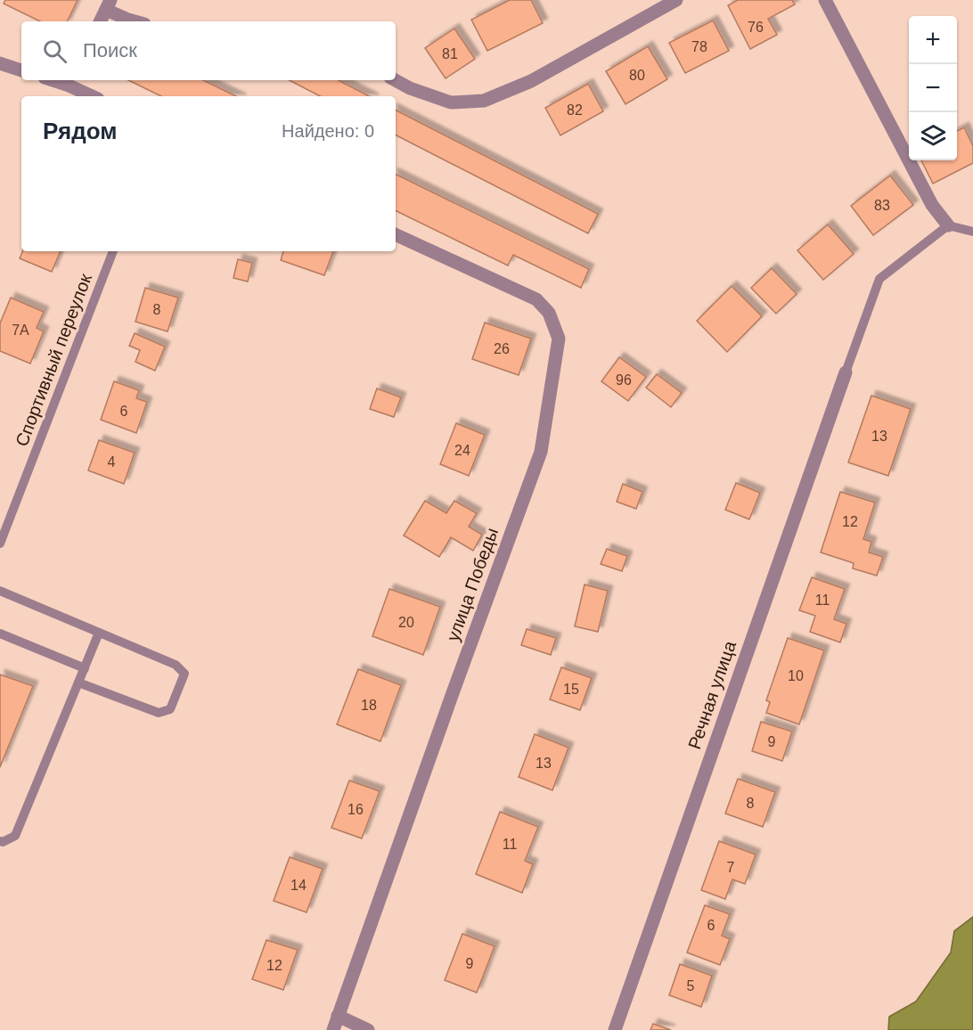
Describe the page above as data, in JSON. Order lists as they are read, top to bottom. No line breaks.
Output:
{"streets":{"street":["улица Победы","Речная улица"],"lane":["Спортивный переулок"]},"house_numbers":["76","78","81","80","82","83","8","7А","26","96","6","13","24","4","12","11","20","10","15","18","9","13","8","16","11","7","14","6","9","12","5"],"page":{"map_buttons":["+","−"],"search":"Поиск","heading":["Рядом","Найдено: 0"]}}
